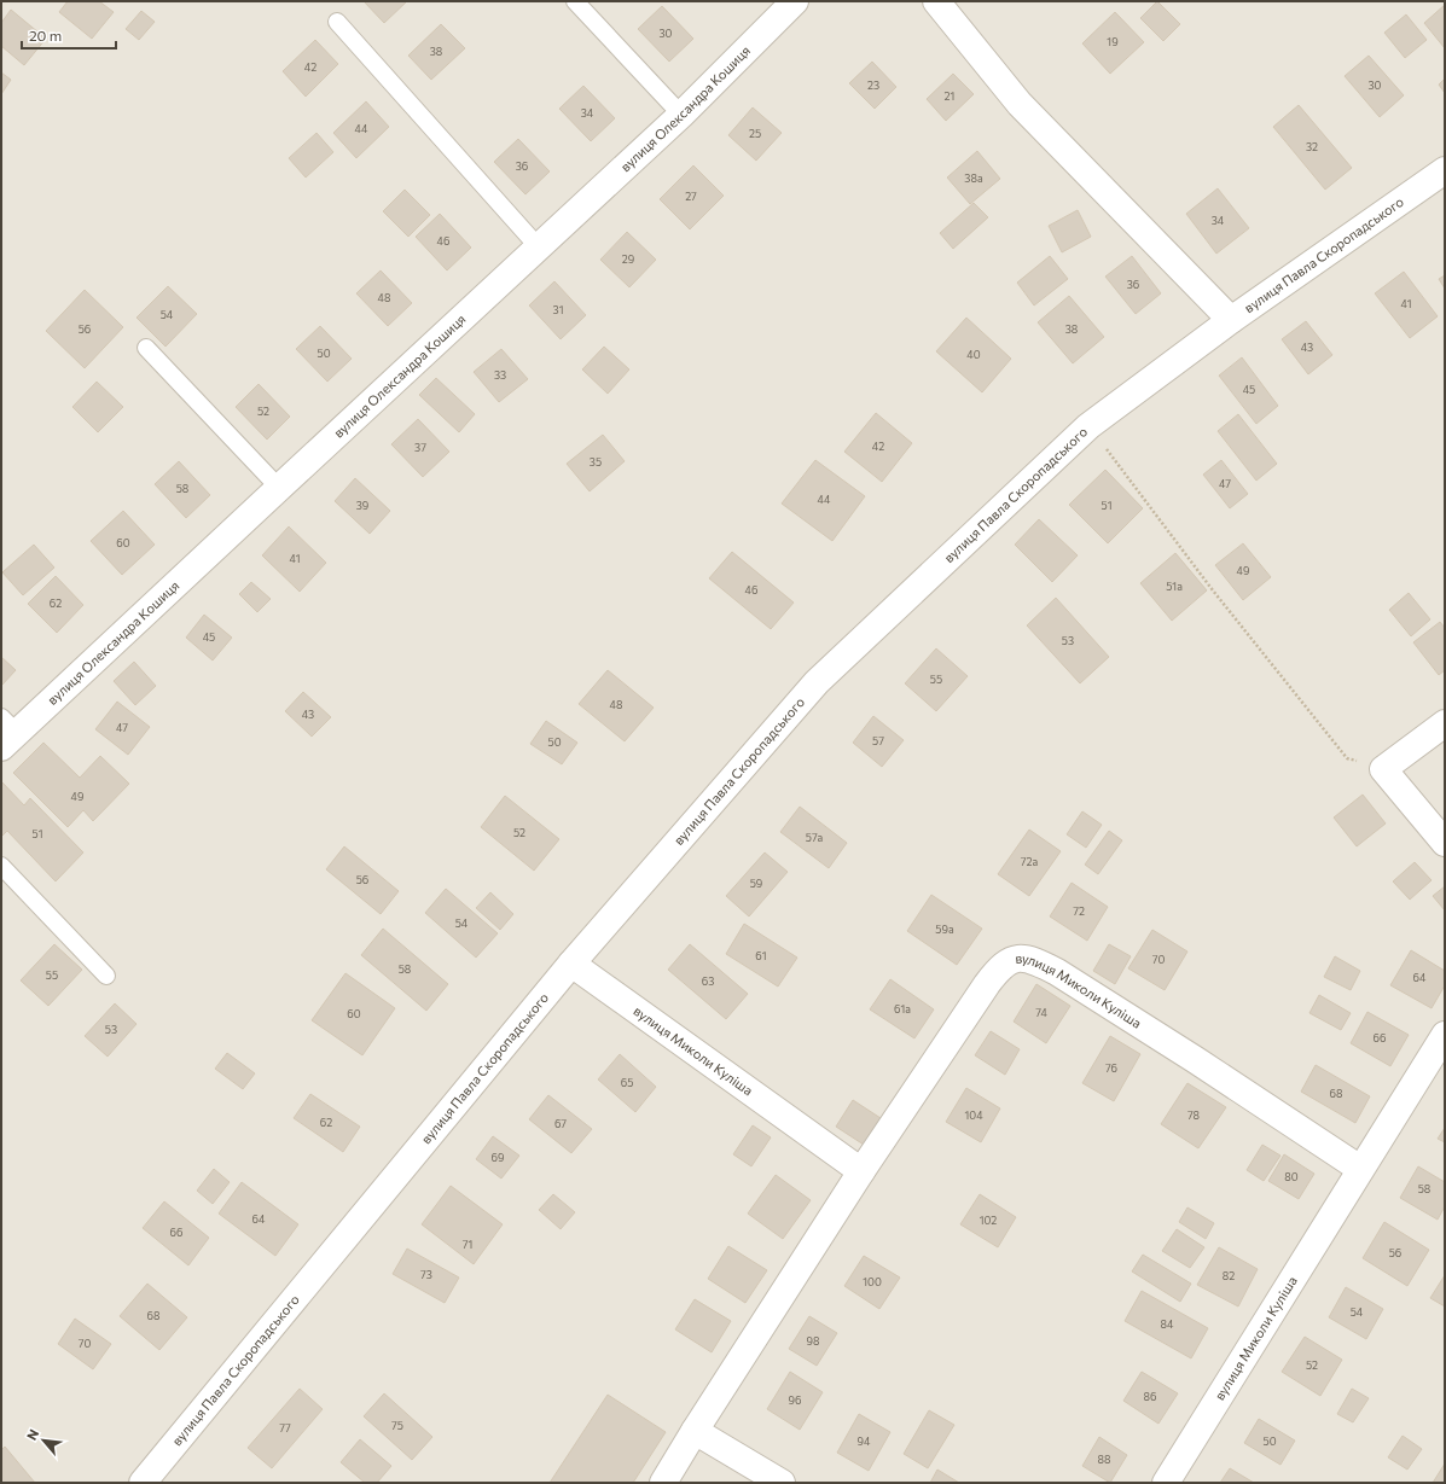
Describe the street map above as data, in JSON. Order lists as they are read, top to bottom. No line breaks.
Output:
{"streets":{"street":["вулиця Олександра Кошиця","вулиця Павла Скоропадського","вулиця Миколи Куліша"]},"crossings":[["вулиця Павла Скоропадського","вулиця Миколи Куліша"]],"house_numbers":["30","19","38","42","23","30","21","34","44","25","32","36","38а","27","34","46","29","36","48","41","31","54","56","38","43","50","40","33","45","52","42","37","35","47","58","44","39","51","60","41","49","51а","46","62","45","53","55","48","43","47","57","50","49","52","51","57а","72а","56","59","72","54","59а","61","70","58","55","64","63","61а","74","60","53","66","76","65","68","104","78","62","67","69","80","58","64","102","66","71","56","73","82","100","54","68","84","98","70","52","86","96","75","77","94","50","88"],"scale_bar":"20 m","north":"top left"}
